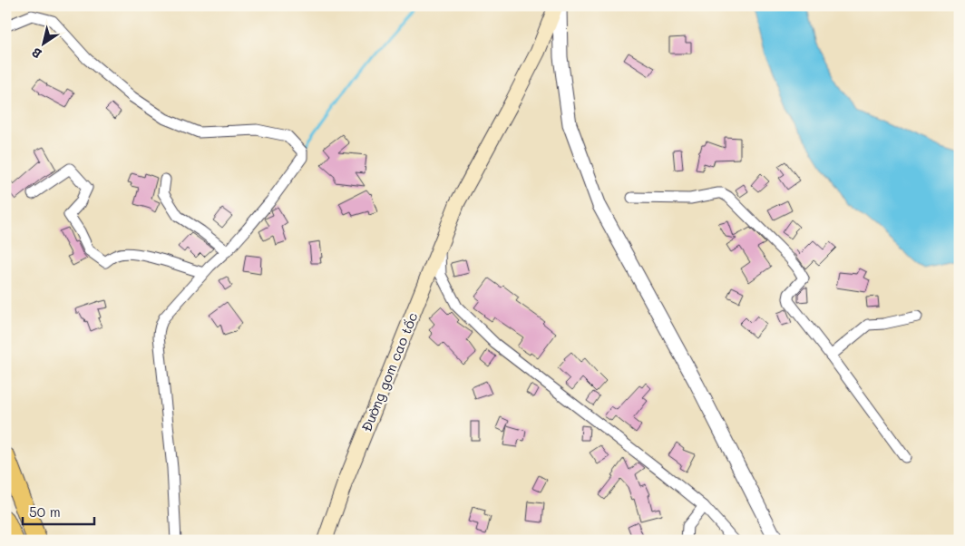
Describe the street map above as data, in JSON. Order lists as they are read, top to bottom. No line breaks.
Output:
{"streets":{"main road":["Đường gom cao tốc"]},"scale_bar":"50 m","north":"bottom left"}
